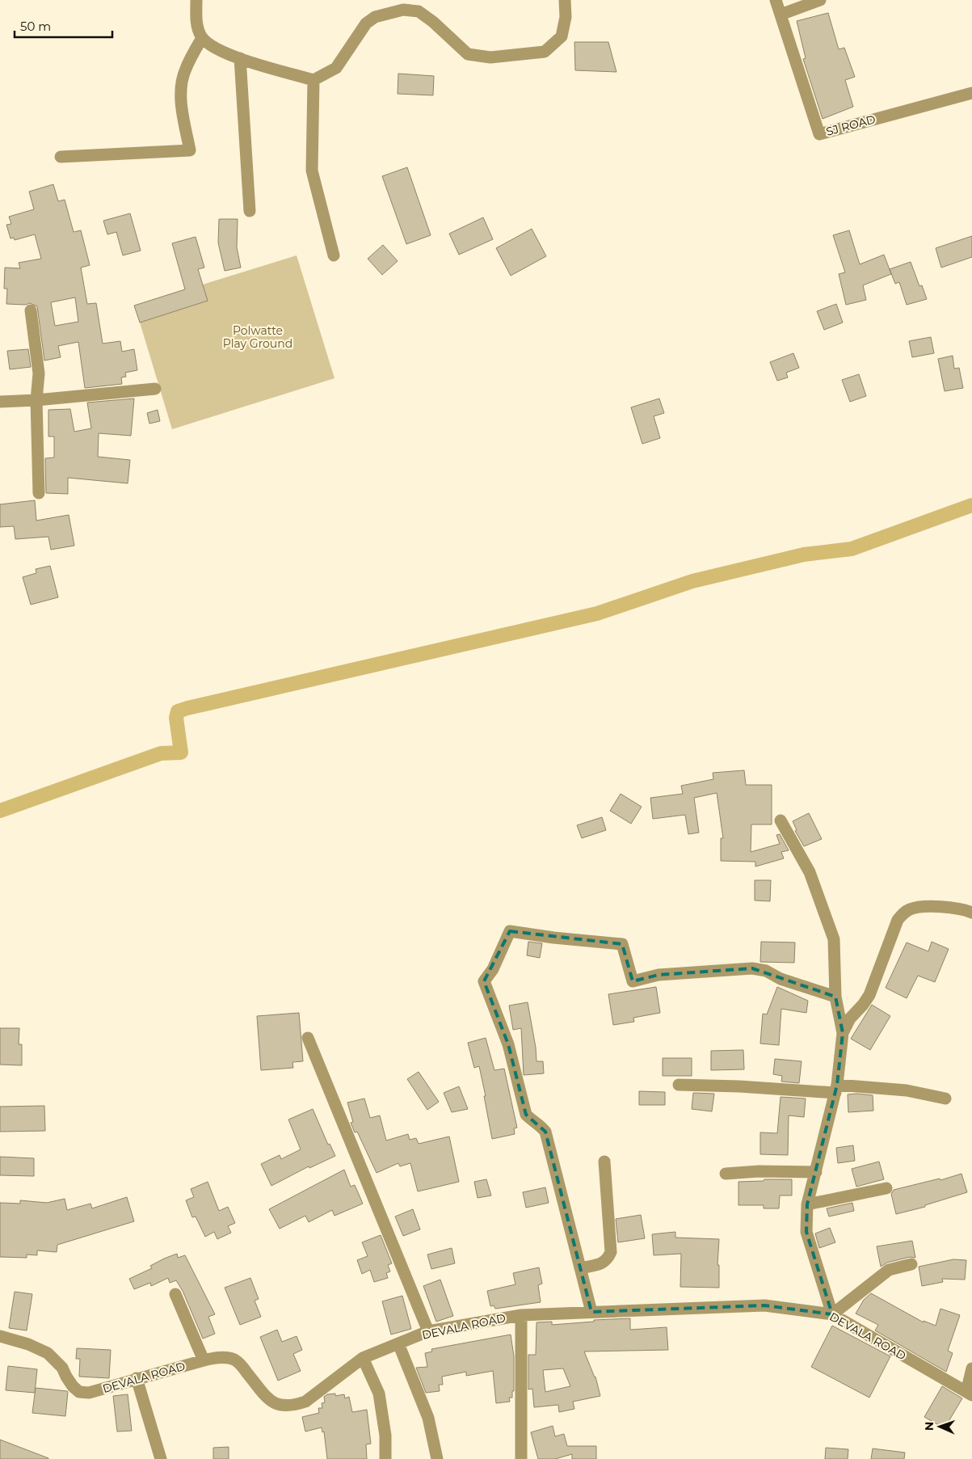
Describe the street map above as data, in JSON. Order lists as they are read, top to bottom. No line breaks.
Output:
{"streets":{"street":["SJ ROAD","DEVALA ROAD"]},"parks":["Polwatte Play Ground"],"scale_bar":"50 m","north":"left"}
